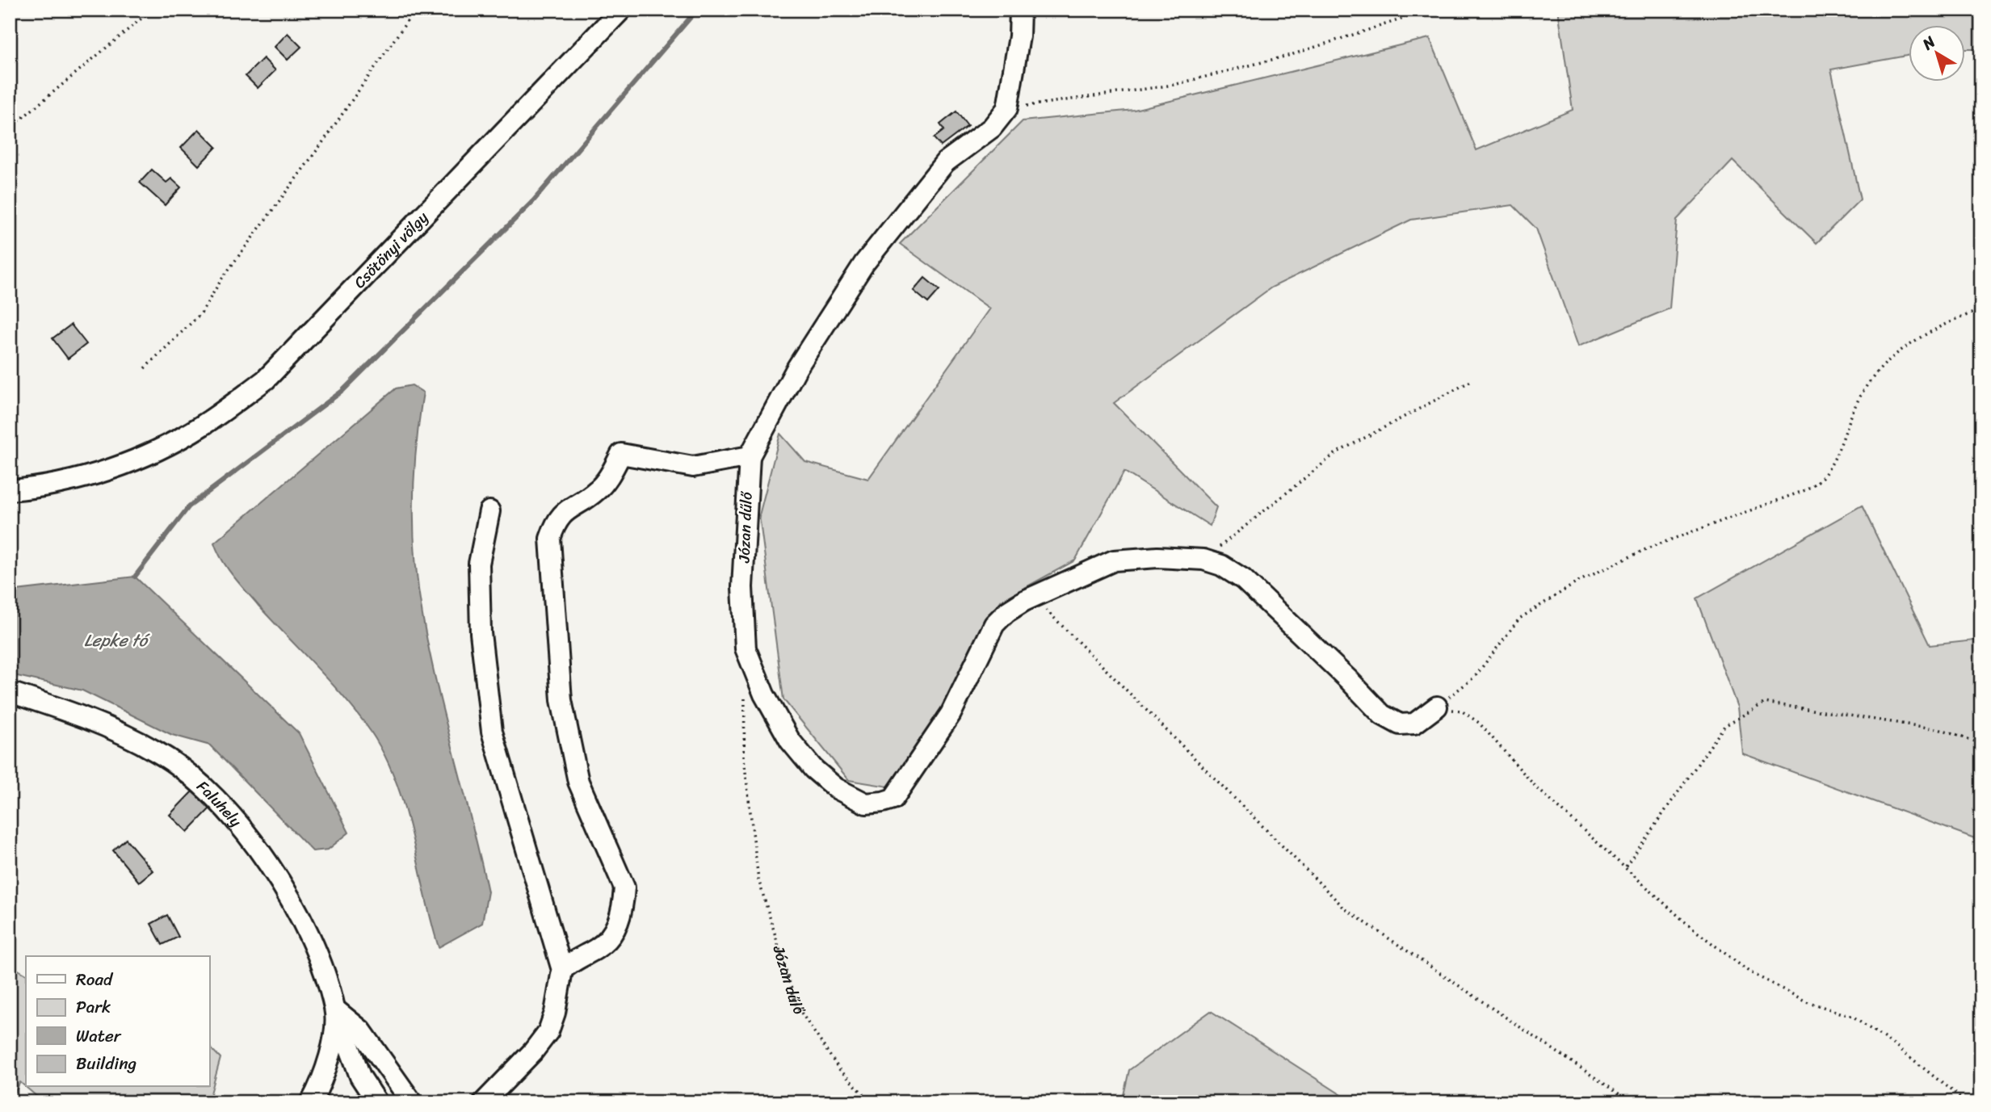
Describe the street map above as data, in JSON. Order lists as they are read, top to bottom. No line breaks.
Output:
{"streets":{"street":["Csötönyi völgy","Józan dűlő","Faluhely"]},"water":["Lepke tó"],"legend":["Road","Park","Water","Building"],"north":"top left"}
